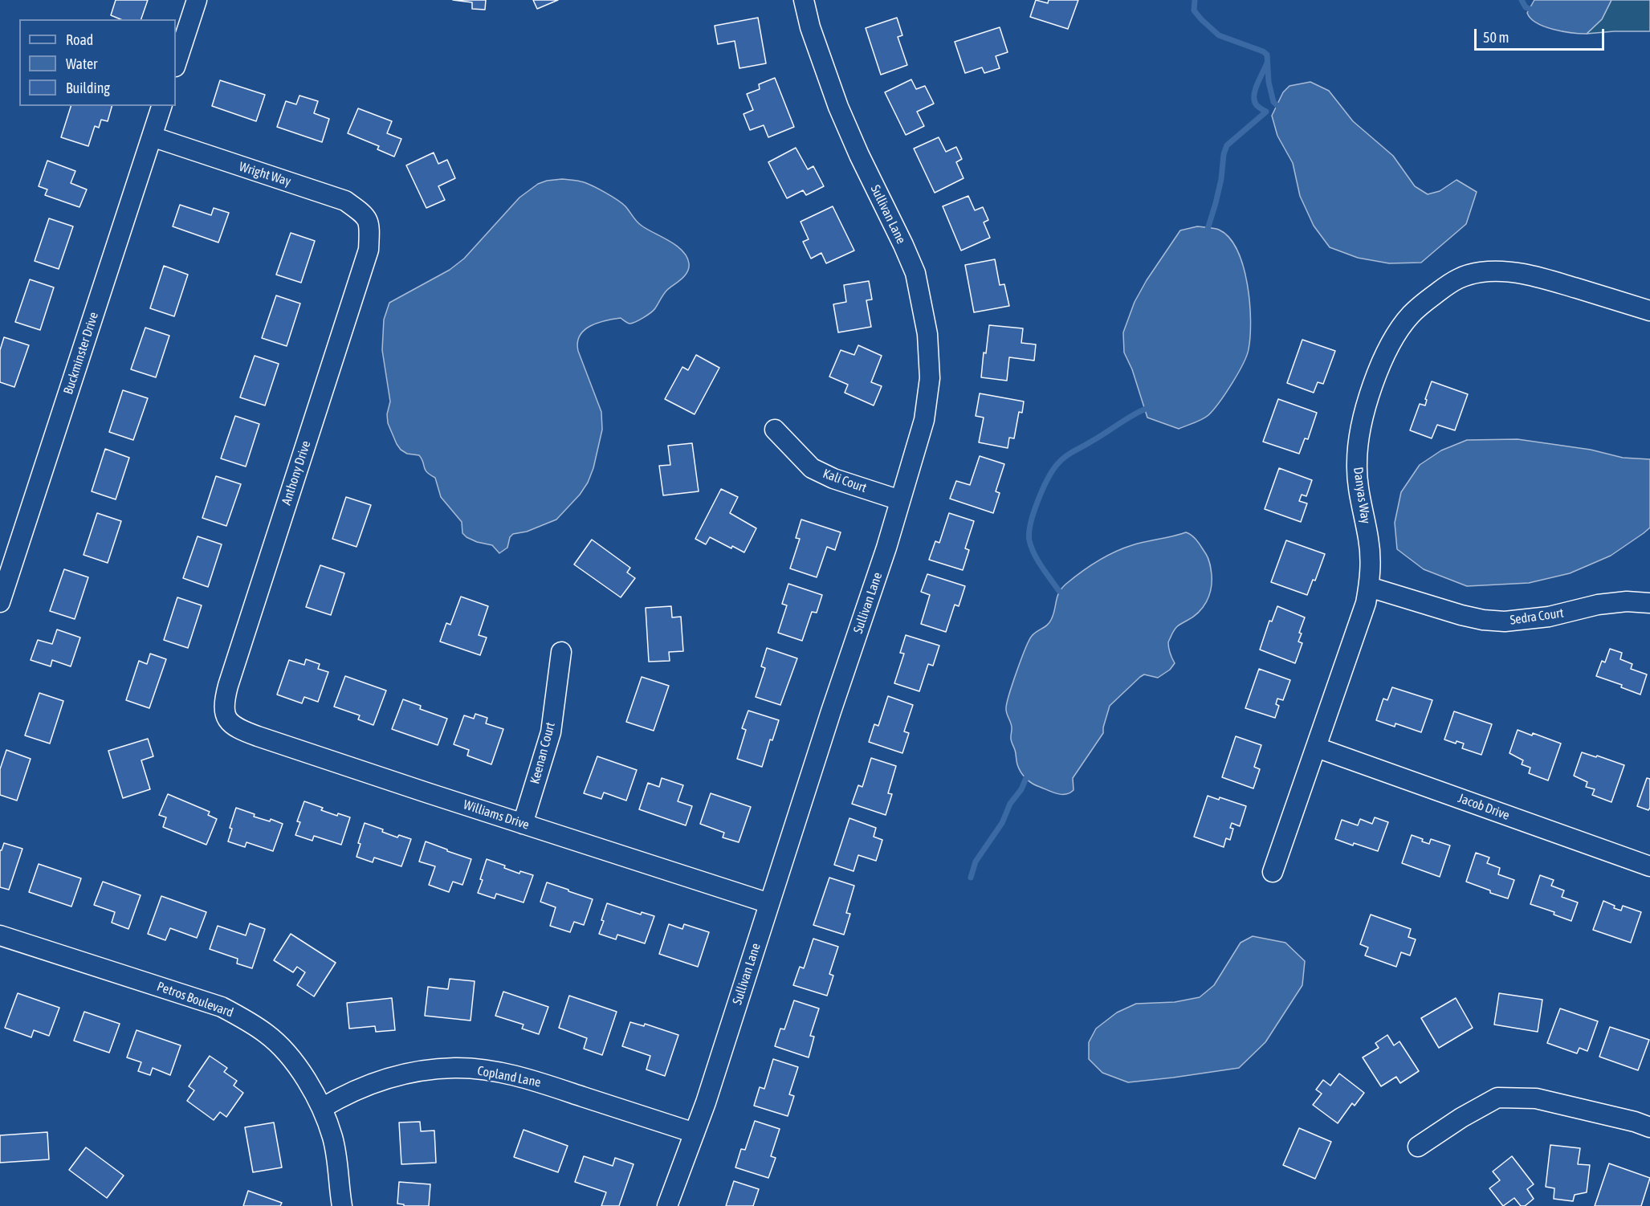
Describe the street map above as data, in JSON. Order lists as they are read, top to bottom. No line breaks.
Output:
{"streets":{"street":["Wright Way","Sullivan Lane","Buckminster Drive","Anthony Drive","Kali Court","Danyas Way","Sedra Court","Keenan Court","Jacob Drive","Williams Drive","Petros Boulevard","Copland Lane"]},"crossings":[["Wright Way","Buckminster Drive"],["Wright Way","Anthony Drive"],["Sullivan Lane","Kali Court"],["Sullivan Lane","Williams Drive"],["Sullivan Lane","Copland Lane"],["Anthony Drive","Williams Drive"],["Danyas Way","Sedra Court"],["Danyas Way","Jacob Drive"],["Keenan Court","Williams Drive"],["Petros Boulevard","Copland Lane"]],"legend":["Road","Water","Building"],"scale_bar":"50 m"}
